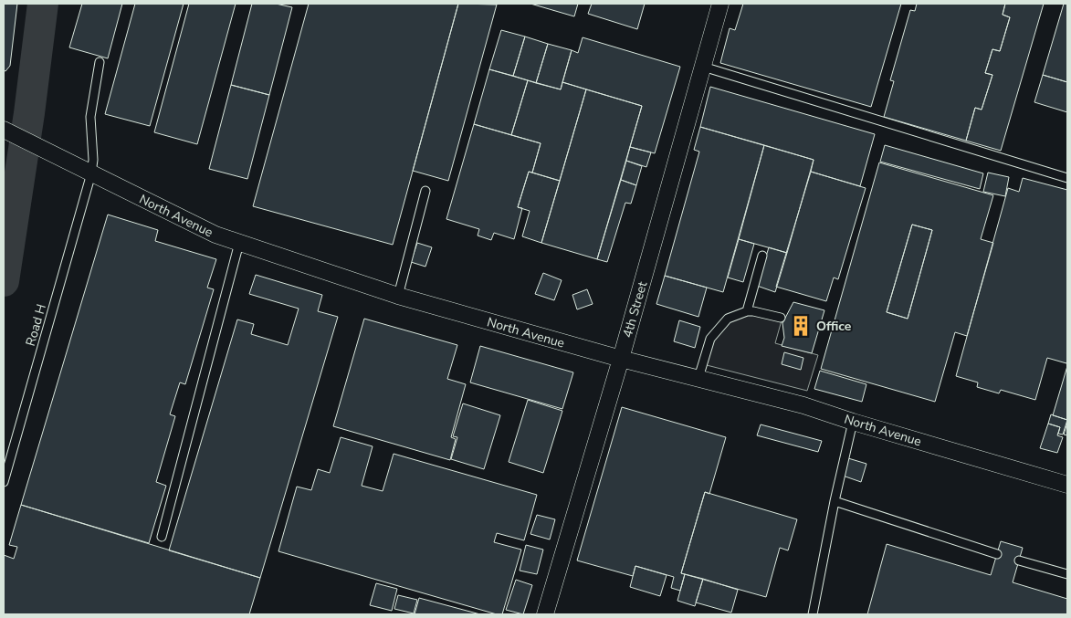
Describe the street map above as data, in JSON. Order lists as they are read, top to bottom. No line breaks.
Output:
{"streets":{"street":["North Avenue","4th Street"],"lane":["Road H"]},"crossings":[["North Avenue","4th Street"],["North Avenue","Road H"]],"places":{"building":["Office"]}}
